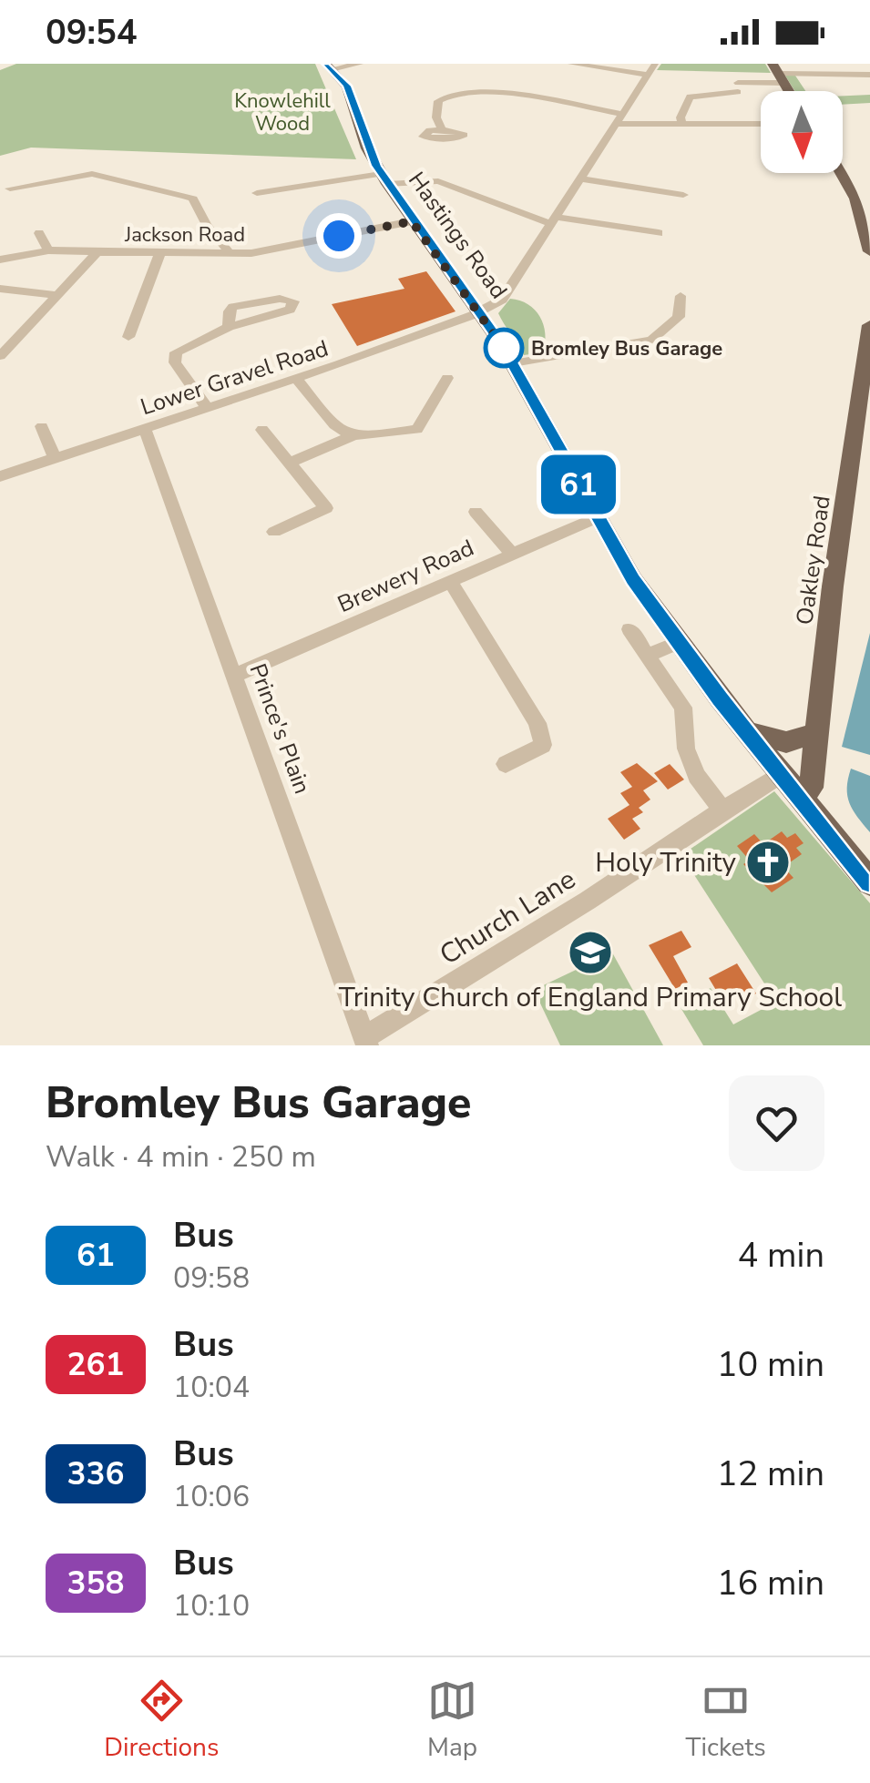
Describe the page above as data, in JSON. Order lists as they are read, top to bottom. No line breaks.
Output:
{"streets":{"main road":["Hastings Road","Oakley Road"],"street":["Jackson Road","Lower Gravel Road","Brewery Road","Prince's Plain","Church Lane"]},"crossings":[["Jackson Road","Hastings Road"],["Hastings Road","Lower Gravel Road"],["Hastings Road","Oakley Road"],["Hastings Road","Brewery Road"],["Hastings Road","Church Lane"],["Lower Gravel Road","Prince's Plain"],["Brewery Road","Prince's Plain"],["Prince's Plain","Church Lane"]],"parks":["Knowlehill Wood"],"places":{"other":["Bromley Bus Garage"],"church":["Holy Trinity"],"school or university":["Trinity Church of England Primary School"]},"lines":["bus line 61"],"north":"bottom","page":{"status":"09:54","on_map":"61","heading":["Bromley Bus Garage","Walk · 4 min · 250 m"],"list":[{"mark":"61","name":"Bus","note":"09:58","value":"4 min"},{"mark":"261","name":"Bus","note":"10:04","value":"10 min"},{"mark":"336","name":"Bus","note":"10:06","value":"12 min"},{"mark":"358","name":"Bus","note":"10:10","value":"16 min"}],"tabs":["Directions","Map","Tickets"]}}
